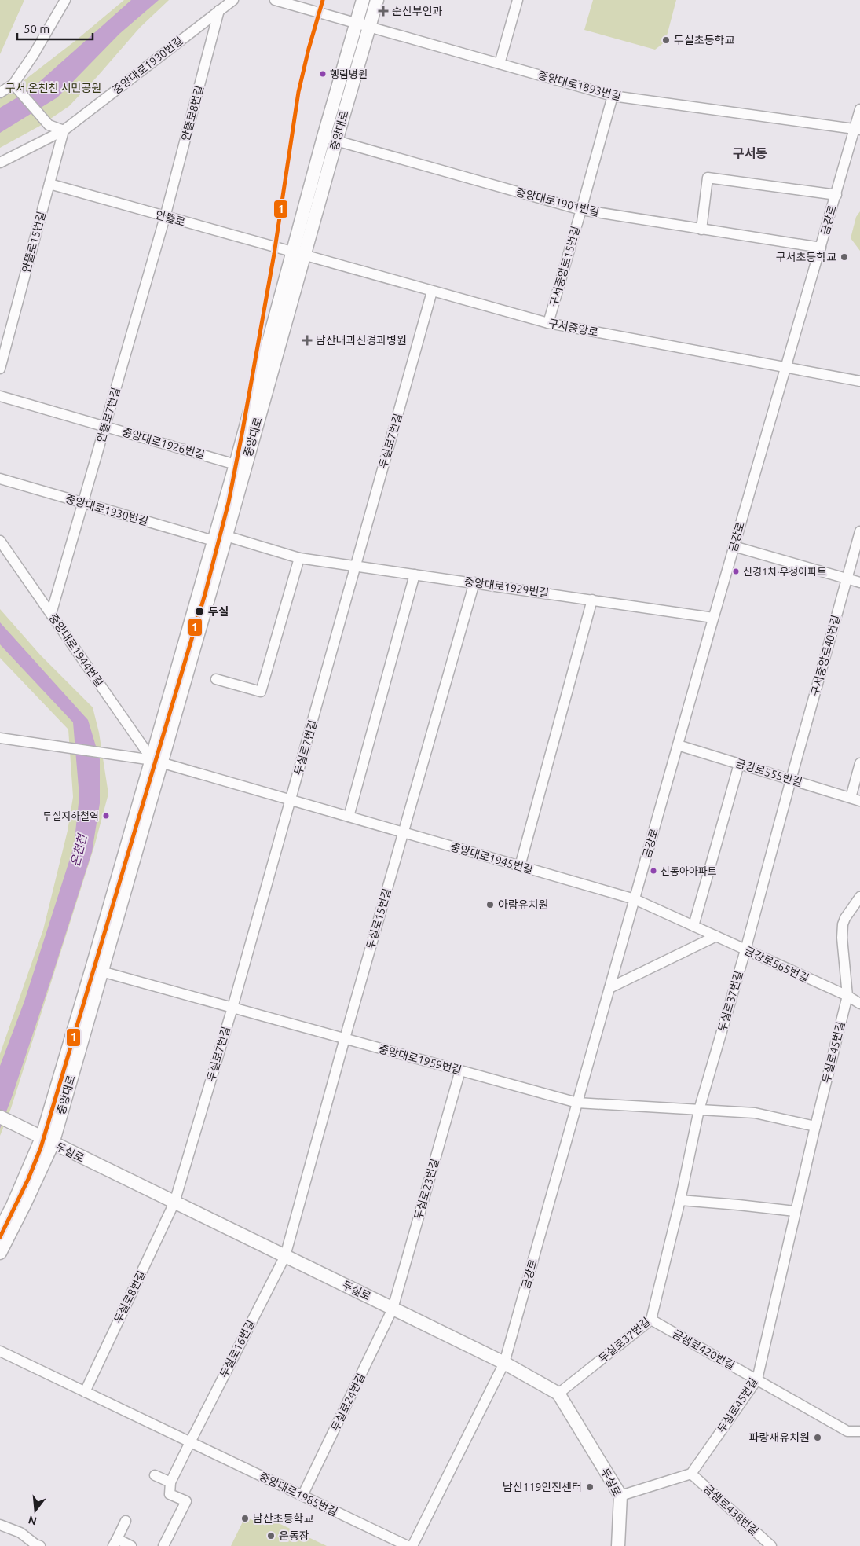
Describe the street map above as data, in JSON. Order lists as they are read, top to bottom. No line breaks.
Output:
{"streets":{"main road":["중앙대로","두실로"],"street":["중앙대로1930번길","중앙대로1893번길","안뜰로8번길","중앙대로1901번길","안뜰로","금강로","안뜰로15번길","구서중앙로15번길","구서중앙로","안뜰로7번길","두실로7번길","중앙대로1926번길","중앙대로1929번길","중앙대로1944번길","구서중앙로40번길","금강로555번길","중앙대로1945번길","두실로15번길","금강로565번길","두실로37번길","두실로45번길","중앙대로1959번길","두실로23번길","두실로8번길","두실로16번길","금샘로420번길","두실로24번길","중앙대로1985번길","금샘로438번길"]},"crossings":[["중앙대로1930번길","안뜰로8번길"],["중앙대로1930번길","중앙대로"],["중앙대로1930번길","안뜰로15번길"],["중앙대로1930번길","안뜰로7번길"],["중앙대로1893번길","중앙대로"],["중앙대로1893번길","금강로"],["중앙대로1893번길","구서중앙로15번길"],["안뜰로8번길","안뜰로"],["안뜰로8번길","안뜰로7번길"],["중앙대로","중앙대로1901번길"],["중앙대로","안뜰로"],["중앙대로","구서중앙로"],["중앙대로","중앙대로1926번길"],["중앙대로","중앙대로1929번길"],["중앙대로","중앙대로1944번길"],["중앙대로","중앙대로1945번길"],["중앙대로","중앙대로1959번길"],["중앙대로","두실로"],["중앙대로1901번길","금강로"],["중앙대로1901번길","구서중앙로15번길"],["안뜰로","안뜰로15번길"],["안뜰로","구서중앙로"],["안뜰로","안뜰로7번길"],["금강로","구서중앙로"],["금강로","중앙대로1929번길"],["금강로","금강로555번길"],["금강로","중앙대로1945번길"],["금강로","금강로565번길"],["금강로","중앙대로1959번길"],["금강로","두실로"],["구서중앙로15번길","구서중앙로"],["구서중앙로","두실로7번길"],["안뜰로7번길","중앙대로1926번길"],["안뜰로7번길","중앙대로1944번길"],["두실로7번길","중앙대로1929번길"],["두실로7번길","중앙대로1945번길"],["두실로7번길","중앙대로1959번길"],["두실로7번길","두실로"],["두실로7번길","두실로8번길"],["중앙대로1929번길","두실로15번길"],["중앙대로1944번길","중앙대로1945번길"],["구서중앙로40번길","금강로555번길"],["구서중앙로40번길","두실로37번길"],["금강로555번길","두실로37번길"],["중앙대로1945번길","두실로15번길"],["중앙대로1945번길","금강로565번길"],["두실로15번길","중앙대로1959번길"],["두실로15번길","두실로"],["두실로15번길","두실로16번길"],["금강로565번길","두실로37번길"],["금강로565번길","두실로45번길"],["두실로37번길","중앙대로1959번길"],["두실로37번길","두실로"],["두실로37번길","금샘로420번길"],["두실로45번길","중앙대로1959번길"],["두실로45번길","금샘로420번길"],["두실로45번길","금샘로438번길"],["중앙대로1959번길","두실로23번길"],["두실로","두실로23번길"],["두실로","두실로8번길"],["두실로","두실로16번길"],["두실로","두실로24번길"],["두실로23번길","두실로24번길"],["두실로8번길","중앙대로1985번길"],["두실로16번길","중앙대로1985번길"],["두실로24번길","중앙대로1985번길"]],"districts":["구서동"],"water":["온천천"],"parks":["구서 온천천 시민공원"],"places":{"health":["순산부인과","남산내과신경과병원"],"other":["두실초등학교","행림병원","구서초등학교","신경1차·우성아파트","두실","두실지하철역","신동아아파트","아람유치원","파랑새유치원","남산119안전센터","남산초등학교","운동장"]},"lines":["transit line 1"],"scale_bar":"50 m","north":"bottom"}
